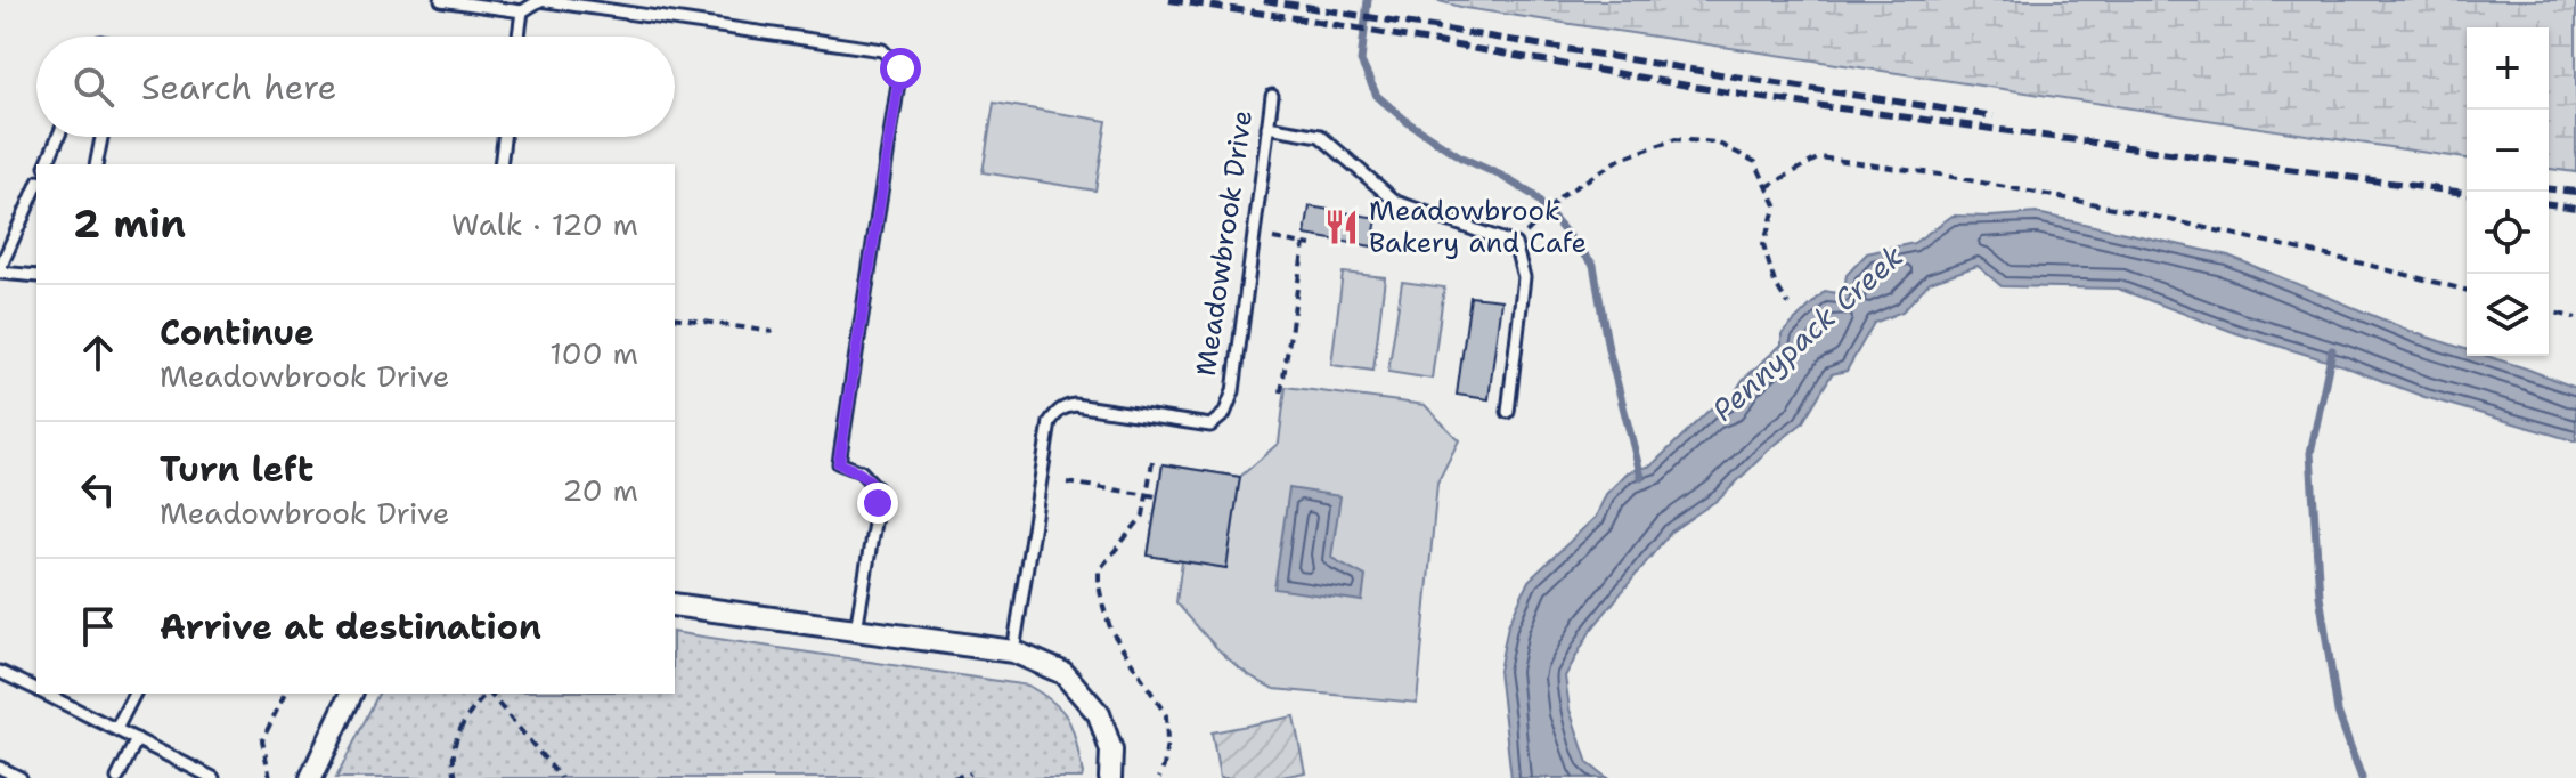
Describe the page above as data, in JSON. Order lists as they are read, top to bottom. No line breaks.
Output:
{"streets":{"lane":["Meadowbrook Drive"]},"water":["Pennypack Creek"],"places":{"restaurant":["Meadowbrook Bakery and Cafe"]},"page":{"map_buttons":["+","−"],"search":"Search here","heading":["2 min","Walk · 120 m"],"list":[["Continue","Meadowbrook Drive","100 m"],["Turn left","Meadowbrook Drive","20 m"],"Arrive at destination"]}}
